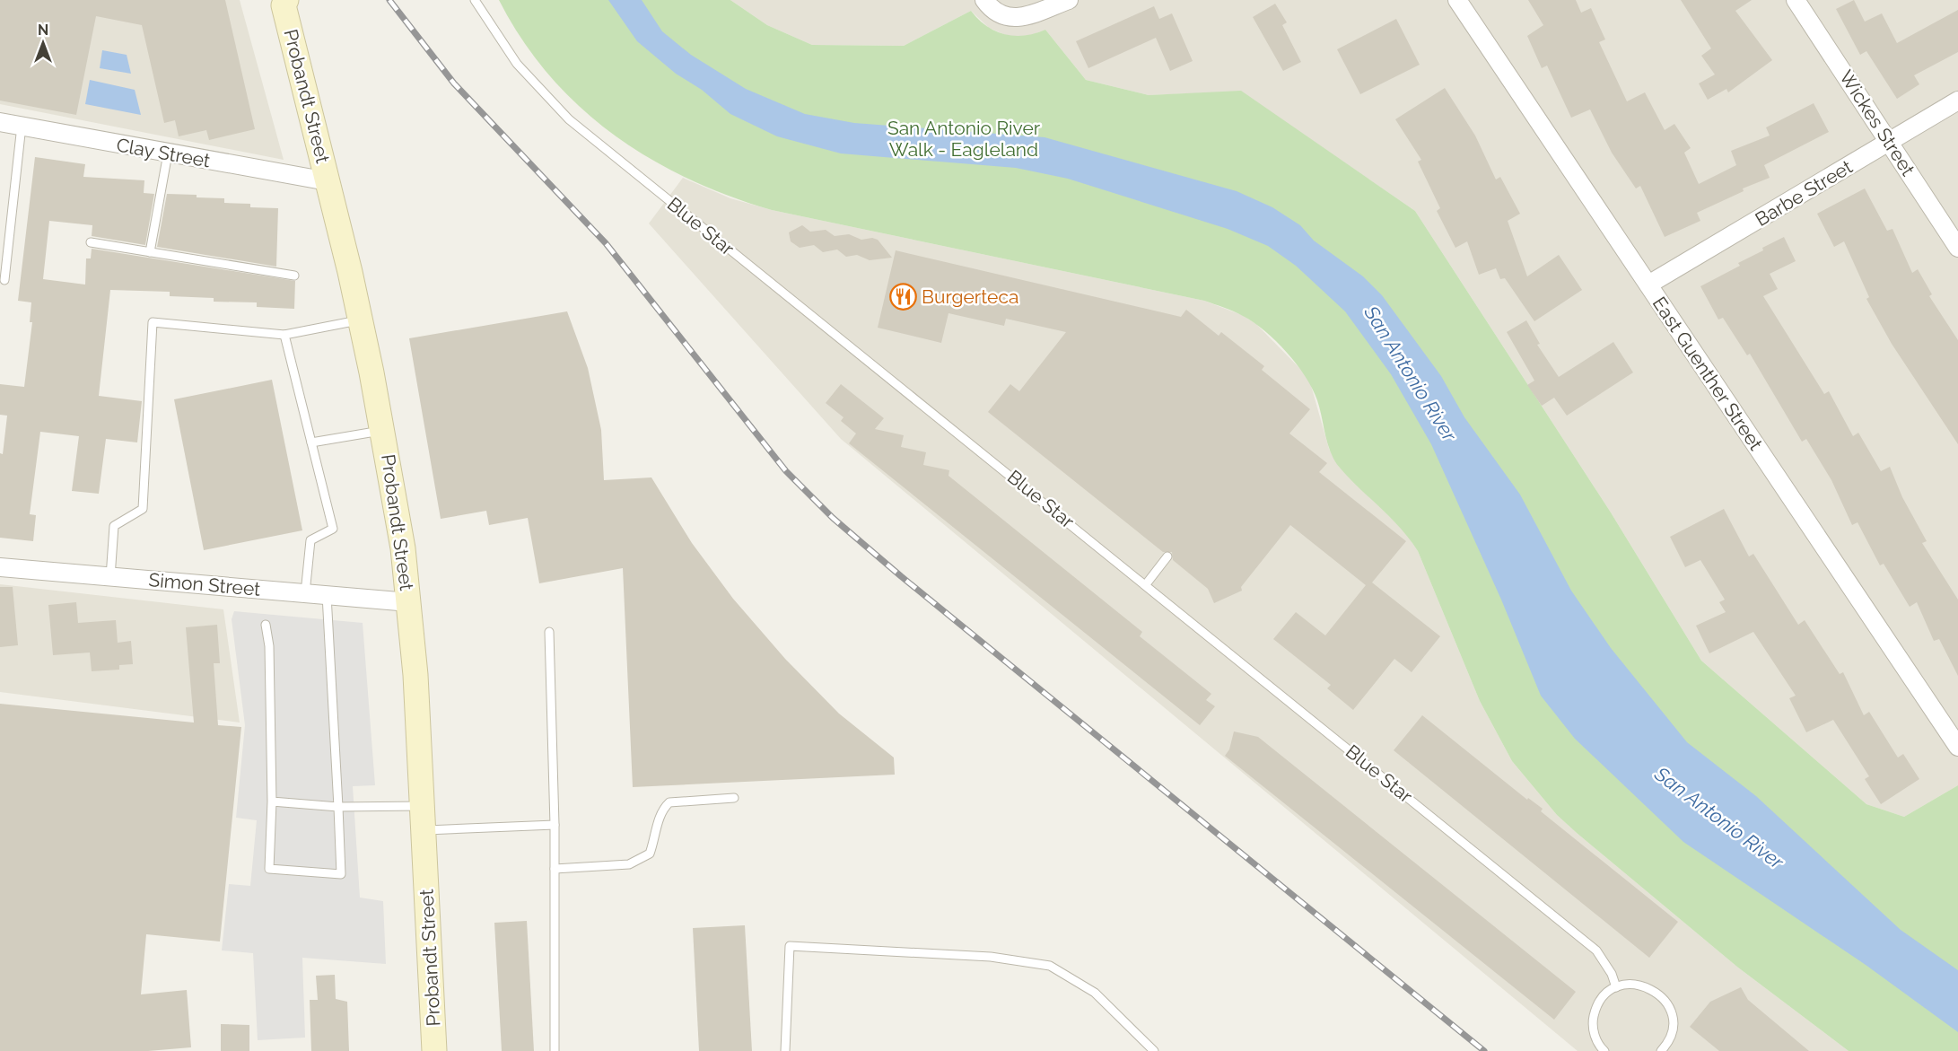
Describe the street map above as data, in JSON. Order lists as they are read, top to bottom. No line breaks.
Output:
{"streets":{"main road":["Probandt Street"],"street":["Wickes Street","Clay Street","Barbe Street","East Guenther Street","Simon Street"],"lane":["Blue Star"]},"crossings":[["Probandt Street","Clay Street"],["Probandt Street","Simon Street"],["Wickes Street","Barbe Street"],["Barbe Street","East Guenther Street"]],"water":["San Antonio River"],"parks":["San Antonio River Walk - Eagleland"],"places":{"restaurant":["Burgerteca"]},"north":"top"}
